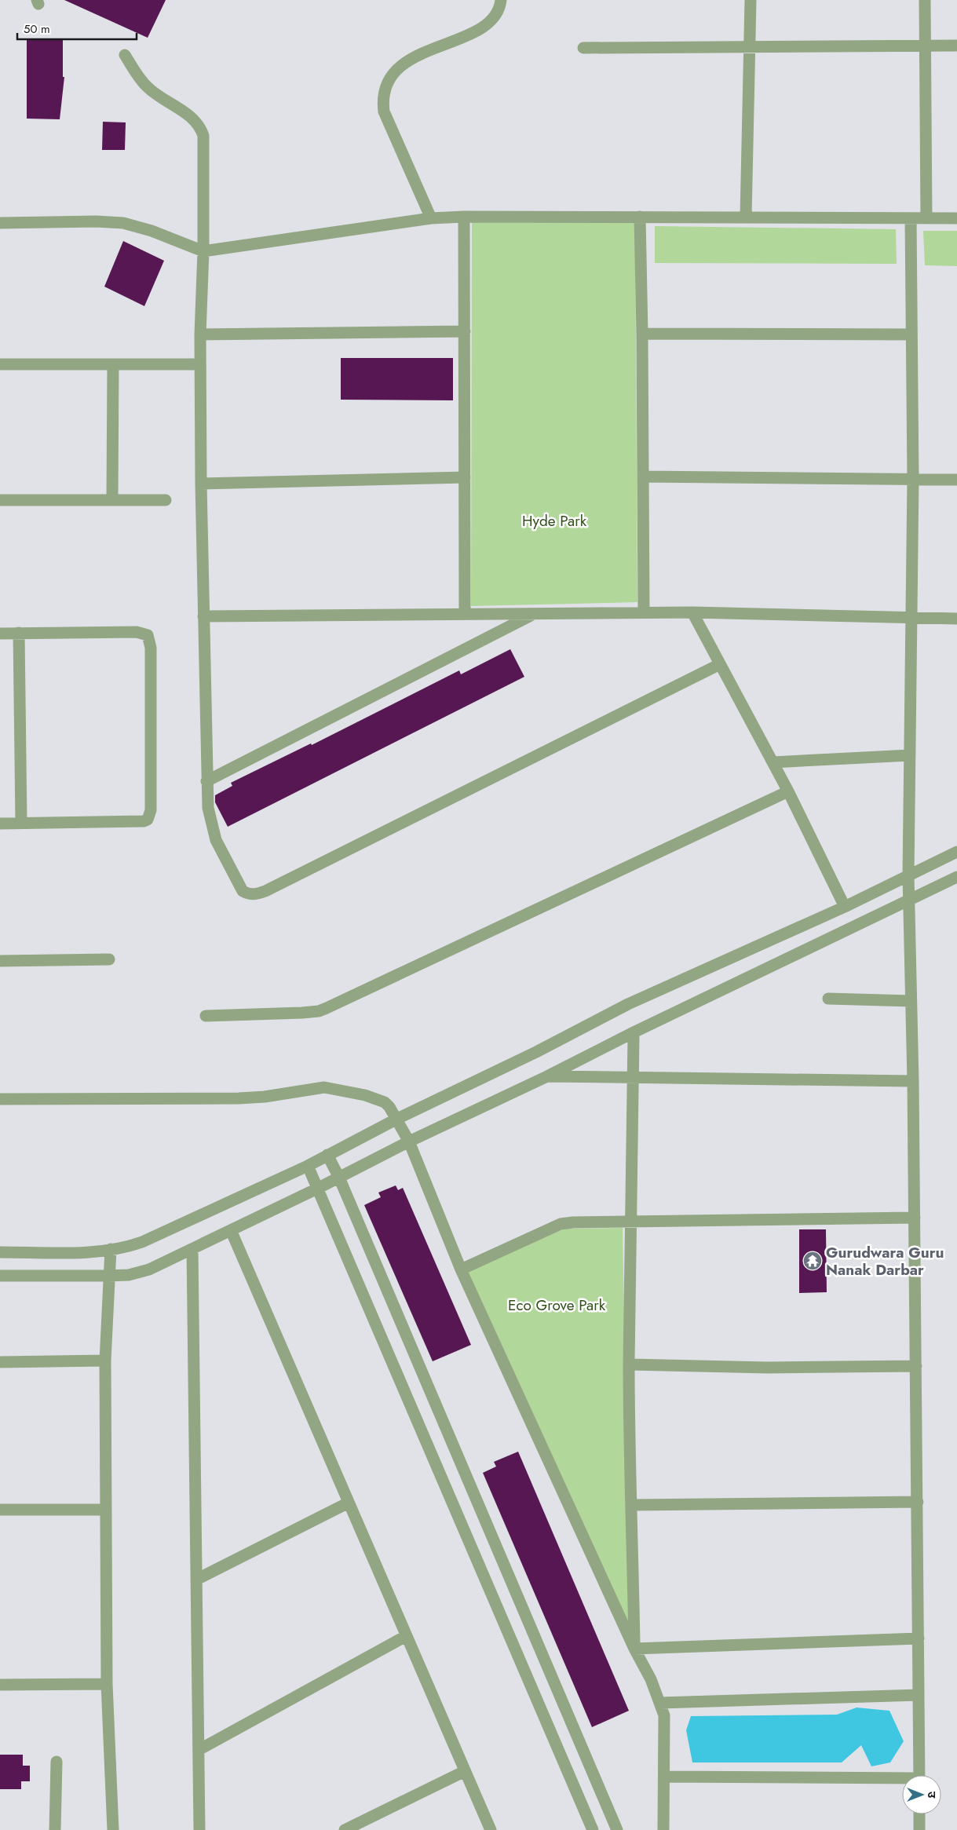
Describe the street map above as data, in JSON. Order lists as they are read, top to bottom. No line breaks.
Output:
{"parks":["Hyde Park","Eco Grove Park"],"places":{"temple":["Gurudwara Guru Nanak Darbar"]},"scale_bar":"50 m","north":"right"}
